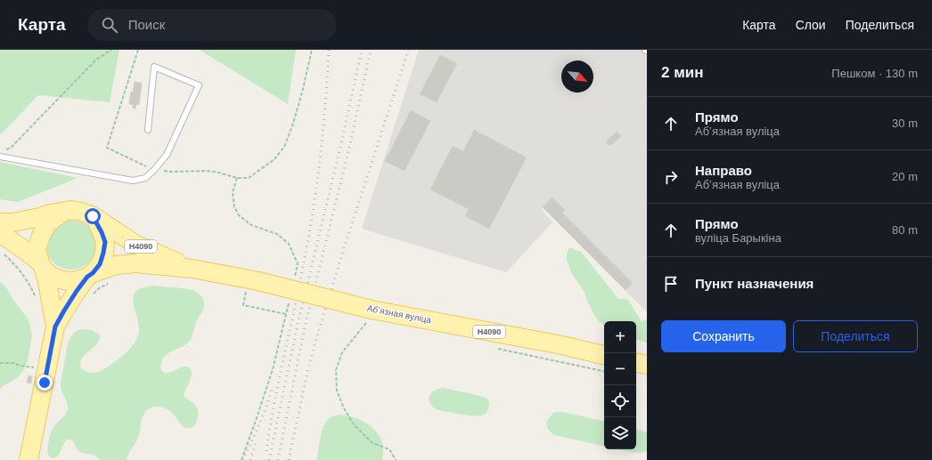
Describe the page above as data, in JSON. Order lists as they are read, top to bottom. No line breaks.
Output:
{"streets":{"main road":["Н4090","Абʼязная вуліца"]},"north":"bottom right","page":{"header":"Карта","search":"Поиск","nav":["Карта","Слои","Поделиться"],"heading":["2 мин","Пешком · 130 m"],"list":[["Прямо","Абʼязная вуліца","30 m"],["Направо","Абʼязная вуліца","20 m"],["Прямо","вуліца Барыкіна","80 m"],"Пункт назначения"],"buttons":["Сохранить","Поделиться"],"map_buttons":["+","−"]}}
